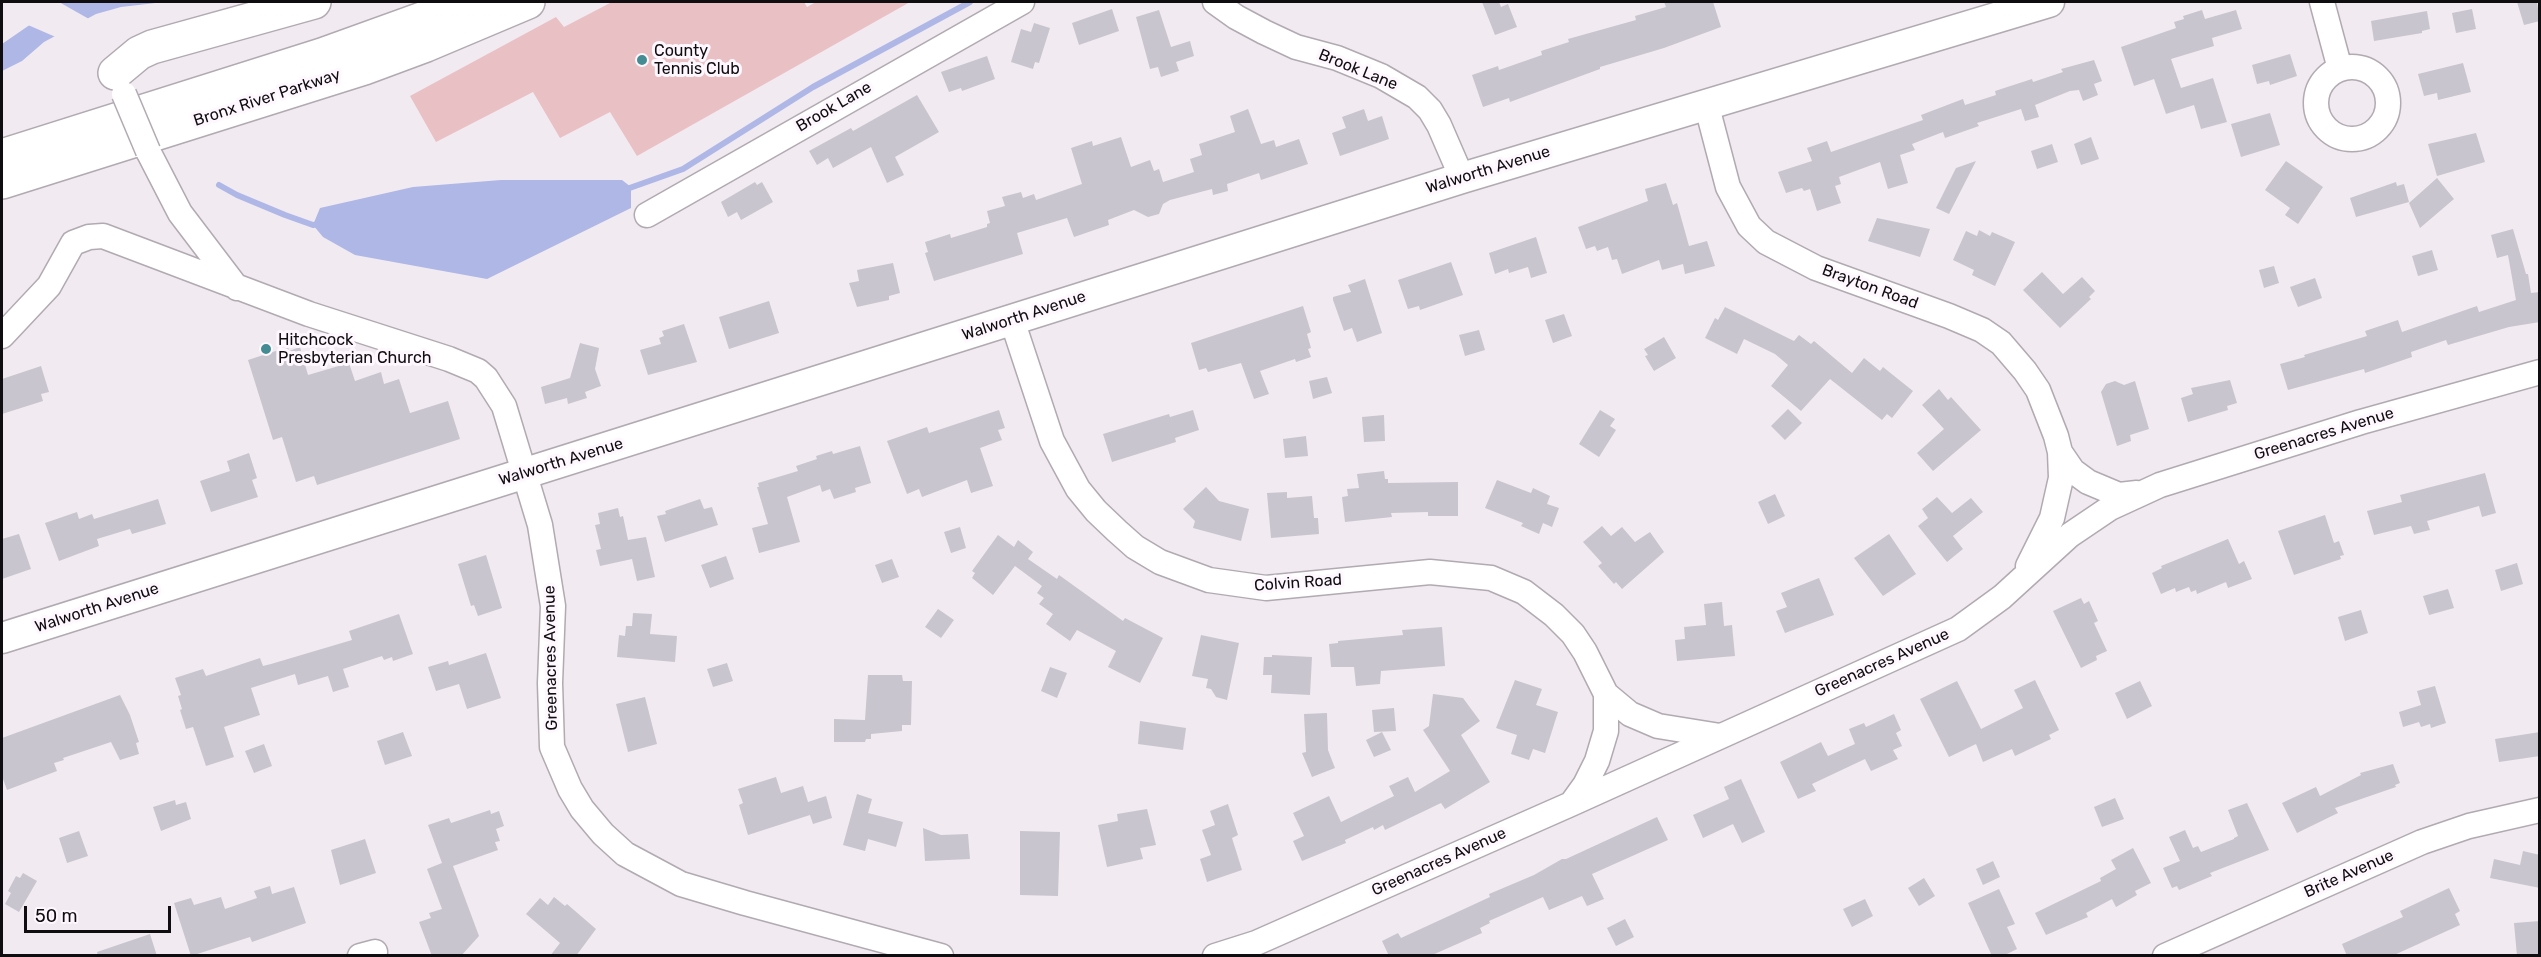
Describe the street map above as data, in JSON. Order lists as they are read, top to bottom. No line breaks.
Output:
{"streets":{"highway":["Bronx River Parkway"],"street":["Brook Lane","Walworth Avenue","Brayton Road","Greenacres Avenue","Colvin Road","Brite Avenue"]},"crossings":[["Brook Lane","Walworth Avenue"],["Walworth Avenue","Brayton Road"],["Walworth Avenue","Greenacres Avenue"],["Walworth Avenue","Colvin Road"],["Brayton Road","Greenacres Avenue"],["Greenacres Avenue","Colvin Road"]],"places":["County Tennis Club","Hitchcock Presbyterian Church"],"scale_bar":"50 m"}
